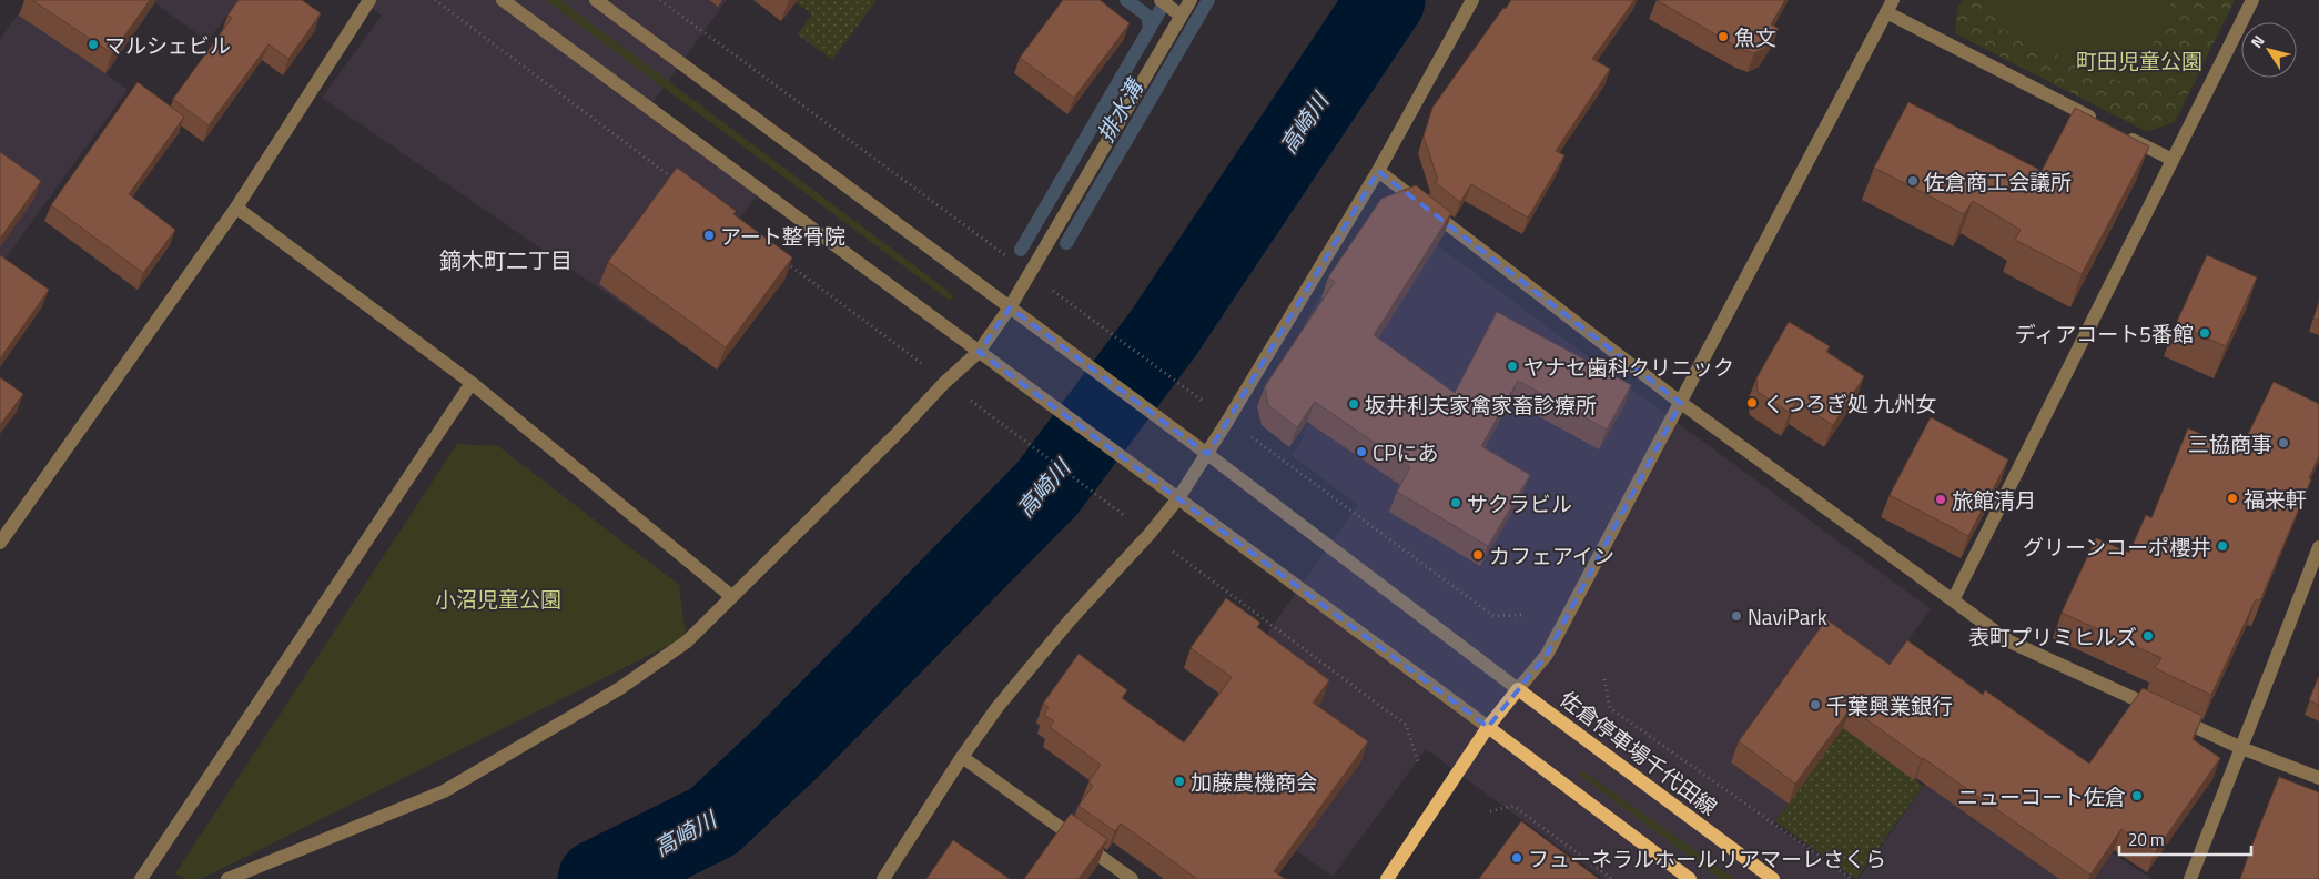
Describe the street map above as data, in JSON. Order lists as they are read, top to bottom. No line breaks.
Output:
{"streets":{"main road":["佐倉停車場千代田線"]},"districts":["鏑木町二丁目"],"water":["排水溝","高崎川"],"parks":["町田児童公園","小沼児童公園"],"places":["魚文","マルシェビル","佐倉商工会議所","アート整骨院","ディアコート5番館","ヤナセ歯科クリニック","くつろぎ処 九州女","坂井利夫家禽家畜診療所","三協商事","CPにあ","福来軒","旅館清月","サクラビル","グリーンコーポ櫻井","カフェアイン","NaviPark","表町プリミヒルズ","千葉興業銀行","加藤農機商会","ニューコート佐倉","フューネラルホールリアマーレさくら"],"scale_bar":"20 m","north":"top left"}
